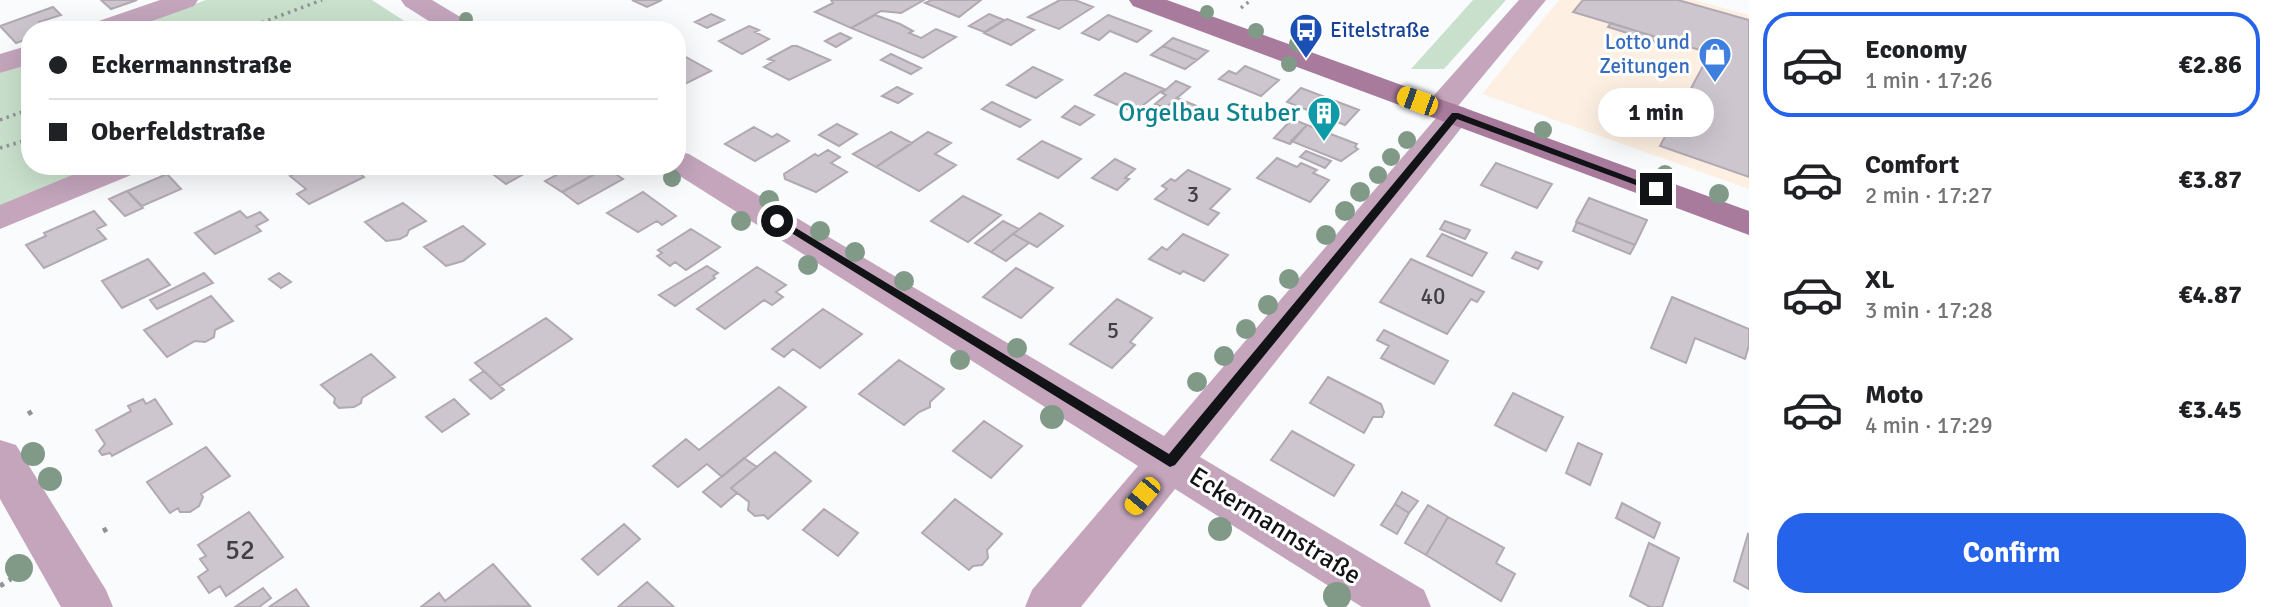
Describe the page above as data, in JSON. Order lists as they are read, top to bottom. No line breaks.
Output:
{"streets":{"street":["Eckermannstraße"]},"places":{"bus stop":["Eitelstraße"],"shop":["Lotto und Zeitungen"],"building":["Orgelbau Stuber"]},"house_numbers":["3","40","5","52"],"page":{"list":[{"name":"Economy","note":"1 min · 17:26","value":"€2.86"},{"name":"Comfort","note":"2 min · 17:27","value":"€3.87"},{"name":"XL","note":"3 min · 17:28","value":"€4.87"},{"name":"Moto","note":"4 min · 17:29","value":"€3.45"}],"banner":["Eckermannstraße","Oberfeldstraße"],"bubble":"1 min","buttons":"Confirm"}}
